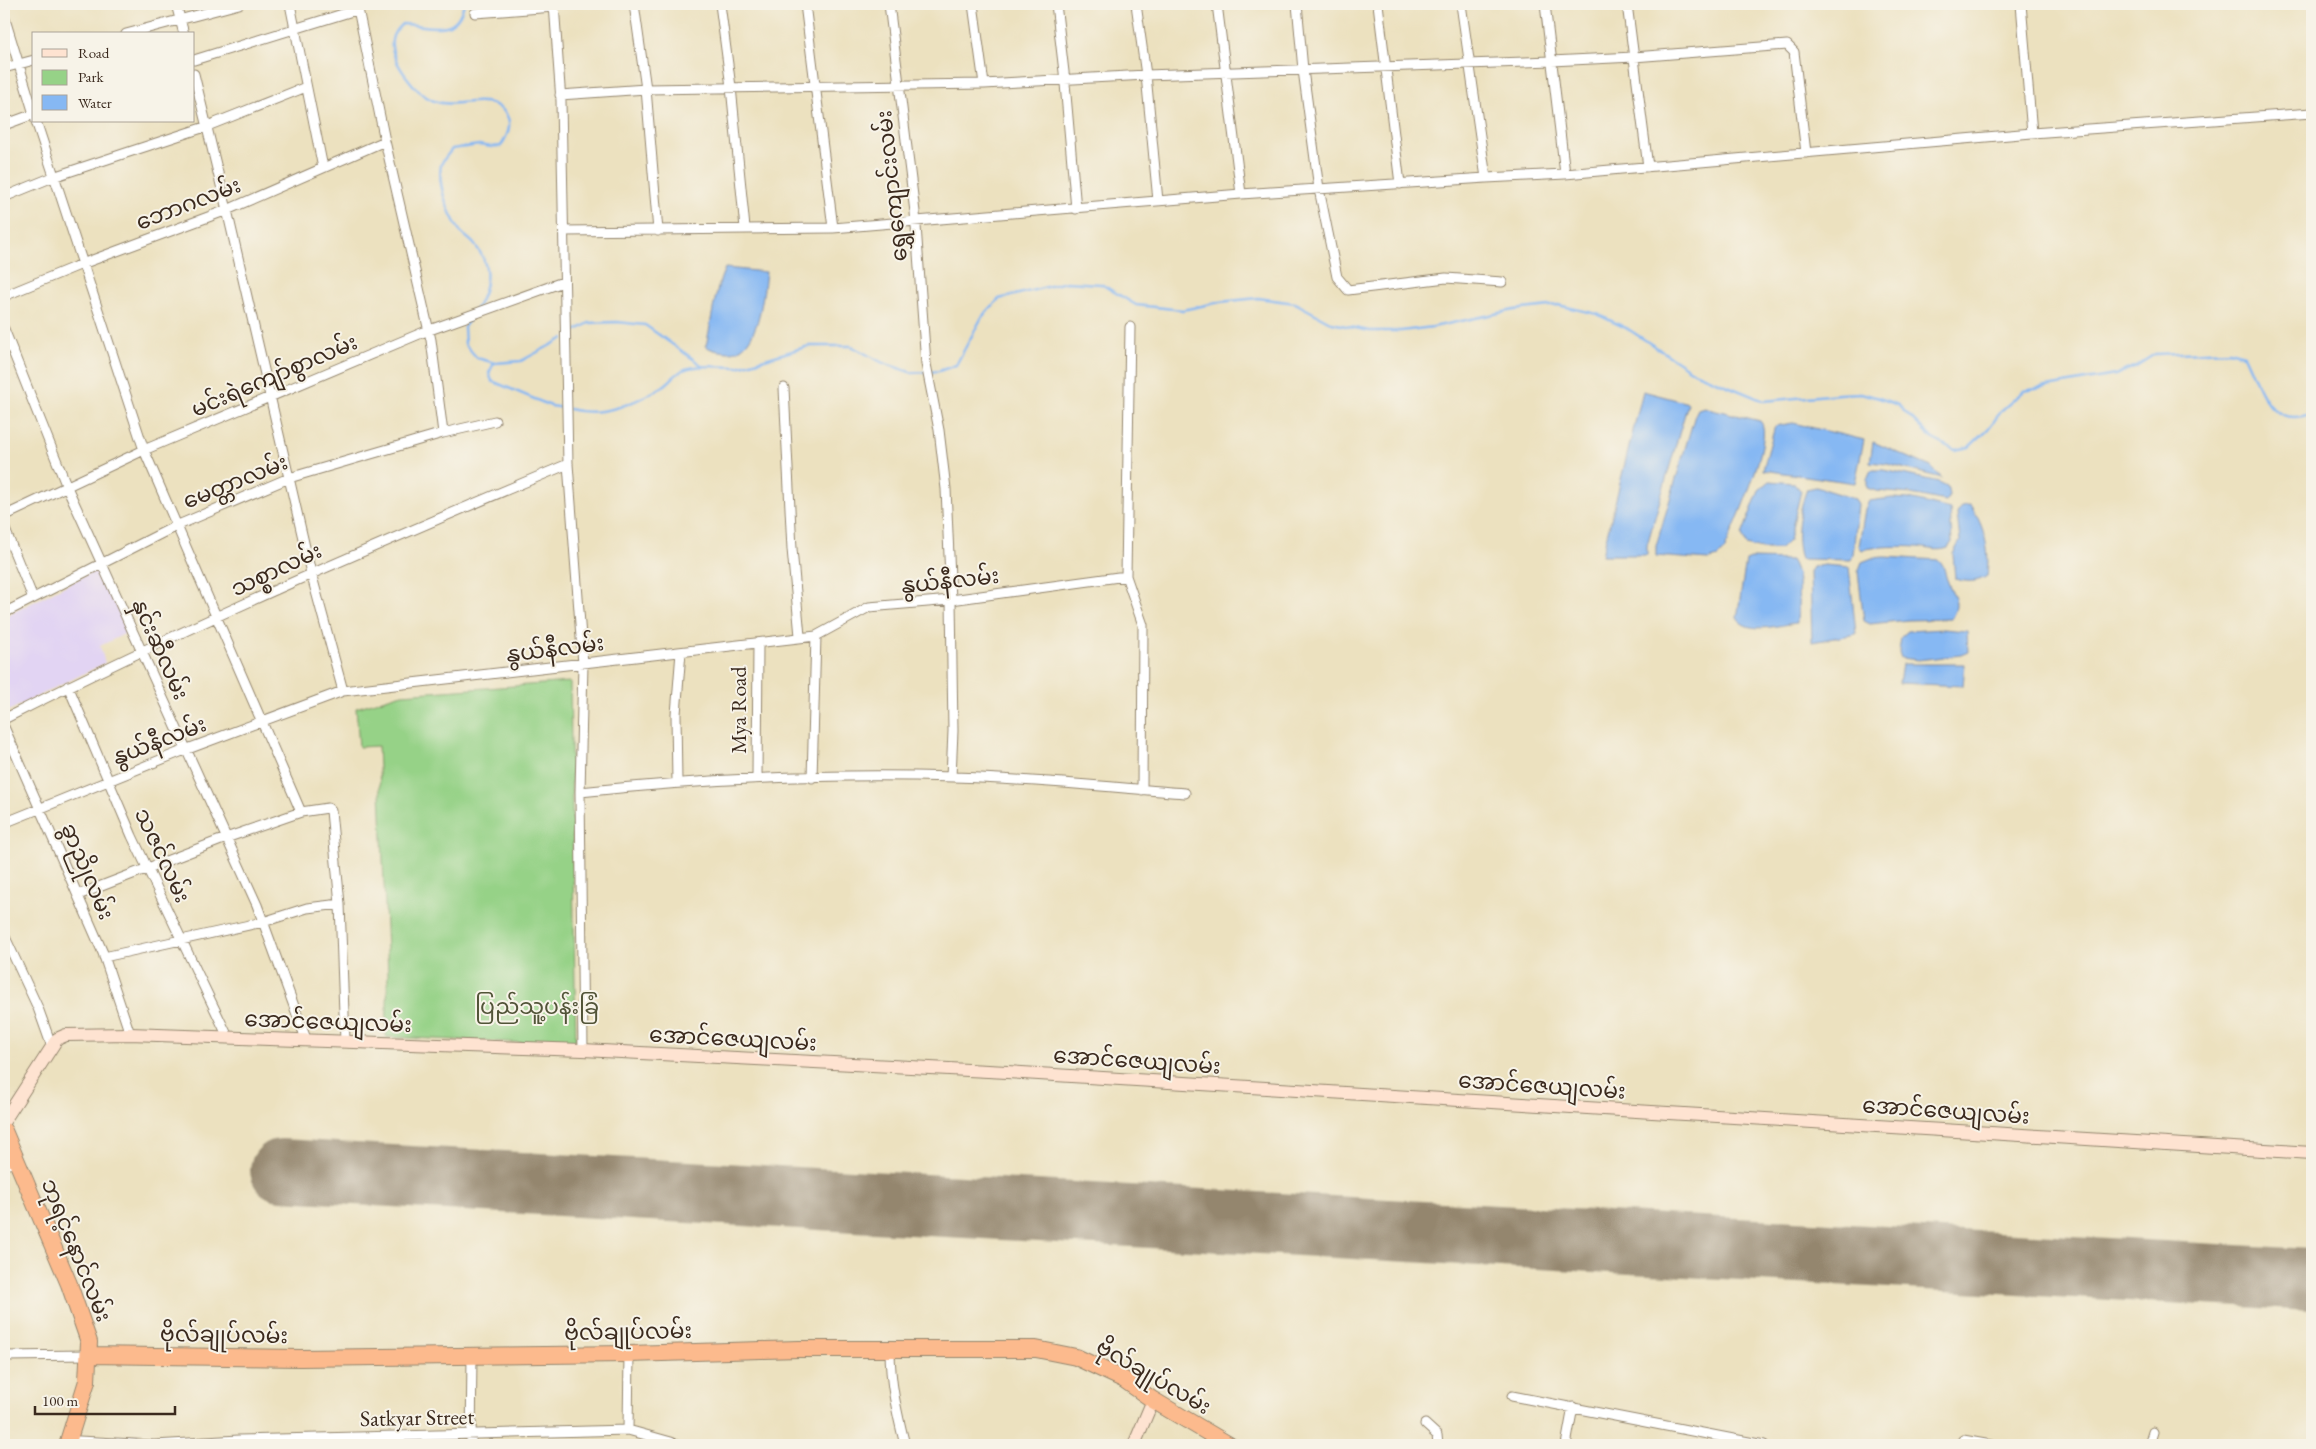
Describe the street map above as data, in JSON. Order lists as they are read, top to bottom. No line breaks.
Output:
{"streets":{"highway":["ဘုရင့်နောင်လမ်း","ဗိုလ်ချုပ်လမ်း"],"street":["ရွှေကျောင်းလမ်း","ဘောဂလမ်း","မင်းရဲကျော်စွာလမ်း","မေတ္တာလမ်း","သစ္စာလမ်း","နွယ်နီလမ်း","နှင်းဆီလမ်း","Mya Road","သဇင်လမ်း","ခွာညိုလမ်း","အောင်ဇေယျလမ်း","Satkyar Street"]},"crossings":[["ရွှေကျောင်းလမ်း","နွယ်နီလမ်း"],["မင်းရဲကျော်စွာလမ်း","နှင်းဆီလမ်း"],["မေတ္တာလမ်း","နှင်းဆီလမ်း"],["သစ္စာလမ်း","နှင်းဆီလမ်း"],["သစ္စာလမ်း","သဇင်လမ်း"],["နွယ်နီလမ်း","နှင်းဆီလမ်း"],["နွယ်နီလမ်း","Mya Road"],["နွယ်နီလမ်း","သဇင်လမ်း"],["နွယ်နီလမ်း","ခွာညိုလမ်း"],["နှင်းဆီလမ်း","အောင်ဇေယျလမ်း"],["သဇင်လမ်း","အောင်ဇေယျလမ်း"],["ခွာညိုလမ်း","အောင်ဇေယျလမ်း"],["ဘုရင့်နောင်လမ်း","ဗိုလ်ချုပ်လမ်း"],["ဘုရင့်နောင်လမ်း","Satkyar Street"]],"parks":["ပြည်သူ့ပန်းခြံ"],"legend":["Road","Park","Water"],"scale_bar":"100 m"}
